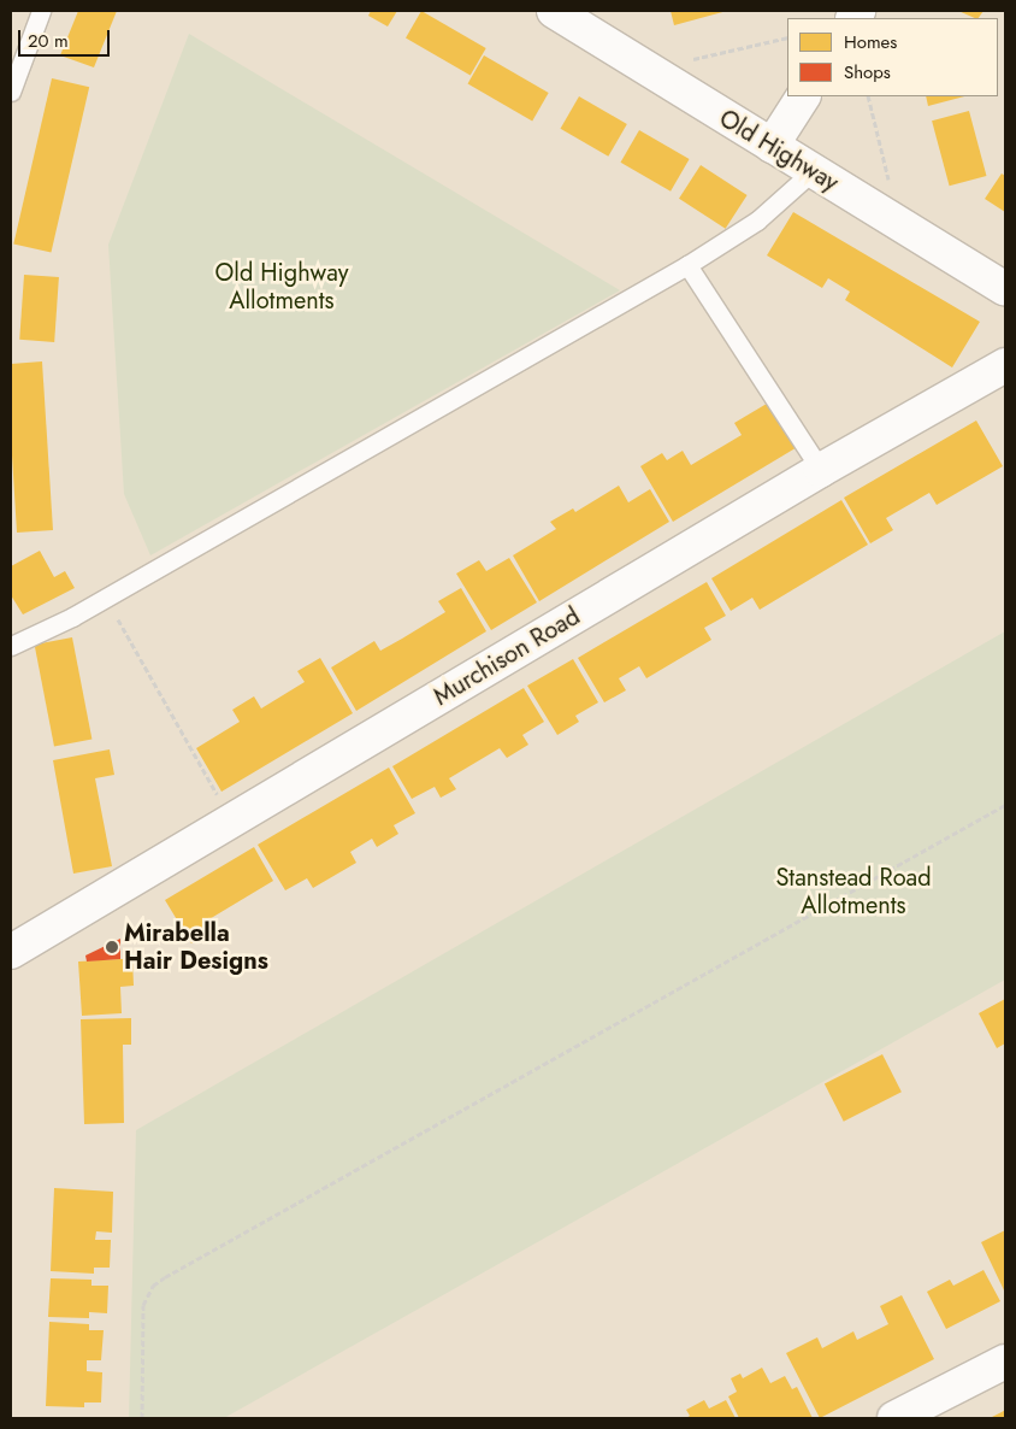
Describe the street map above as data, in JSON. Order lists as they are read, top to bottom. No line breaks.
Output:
{"streets":{"street":["Old Highway","Murchison Road"]},"parks":["Old Highway Allotments","Stanstead Road Allotments"],"places":["Mirabella Hair Designs"],"legend":["Homes","Shops"],"scale_bar":"20 m"}
